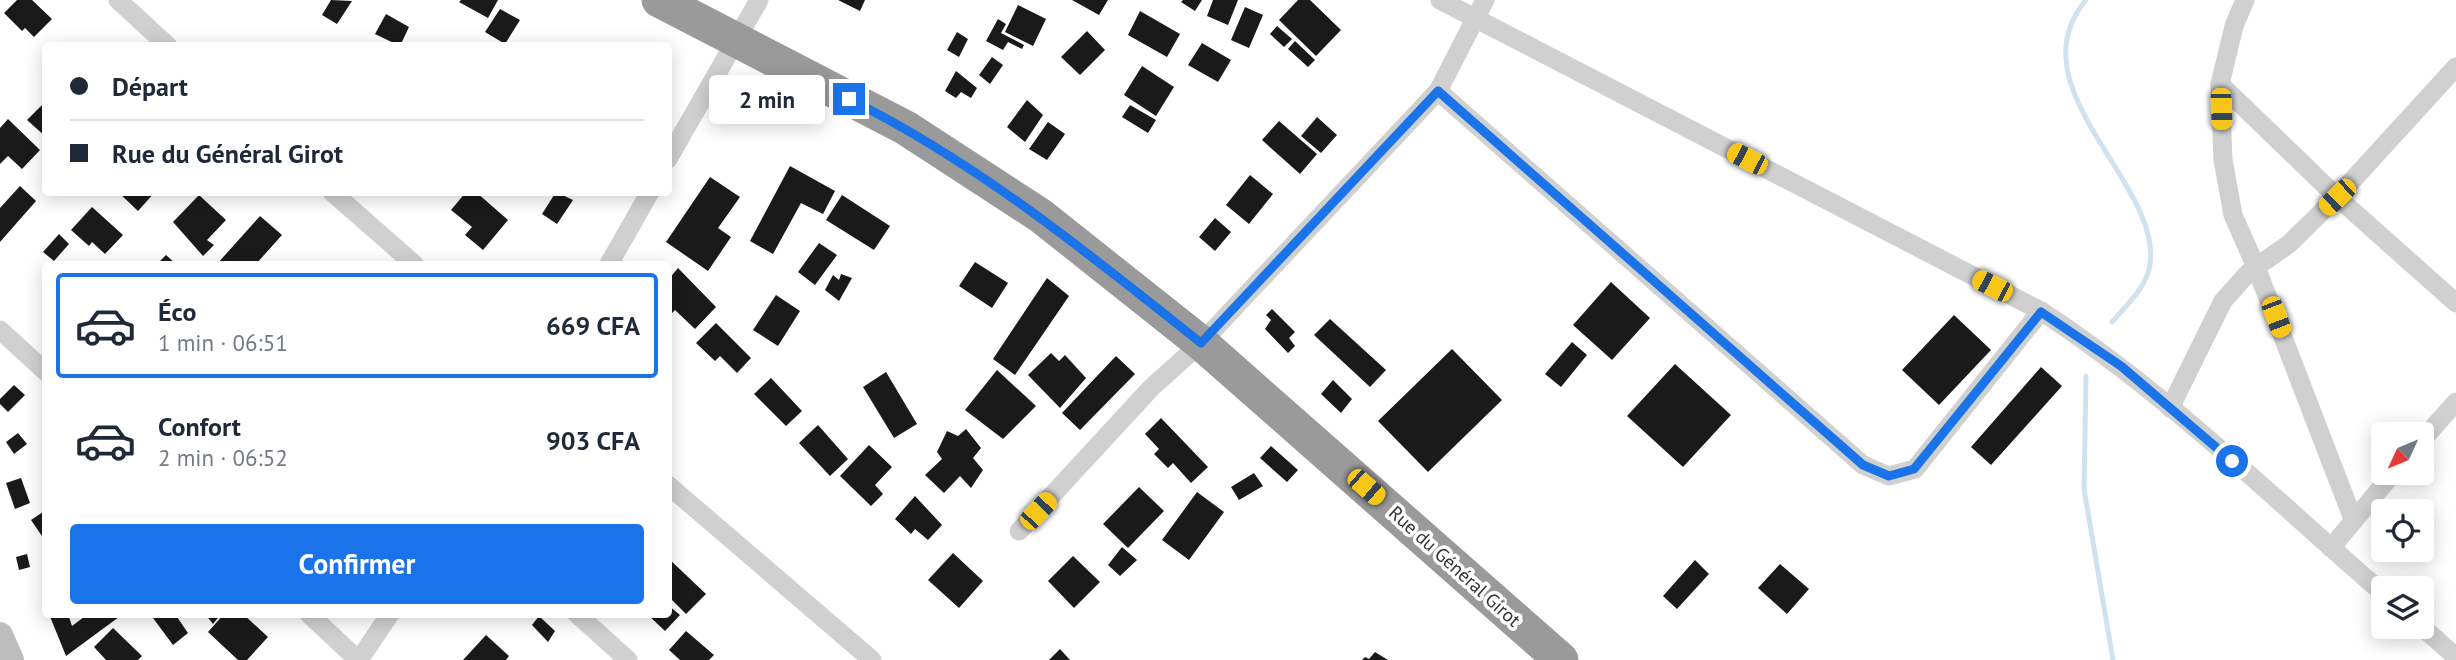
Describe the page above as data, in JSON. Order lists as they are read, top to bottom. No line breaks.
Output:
{"streets":{"highway":["Rue du Général Girot"]},"north":"bottom left","page":{"banner":["Départ","Rue du Général Girot"],"bubble":"2 min","list":[{"name":"Éco","note":"1 min · 06:51","value":"669 CFA"},{"name":"Confort","note":"2 min · 06:52","value":"903 CFA"}],"buttons":"Confirmer"}}
